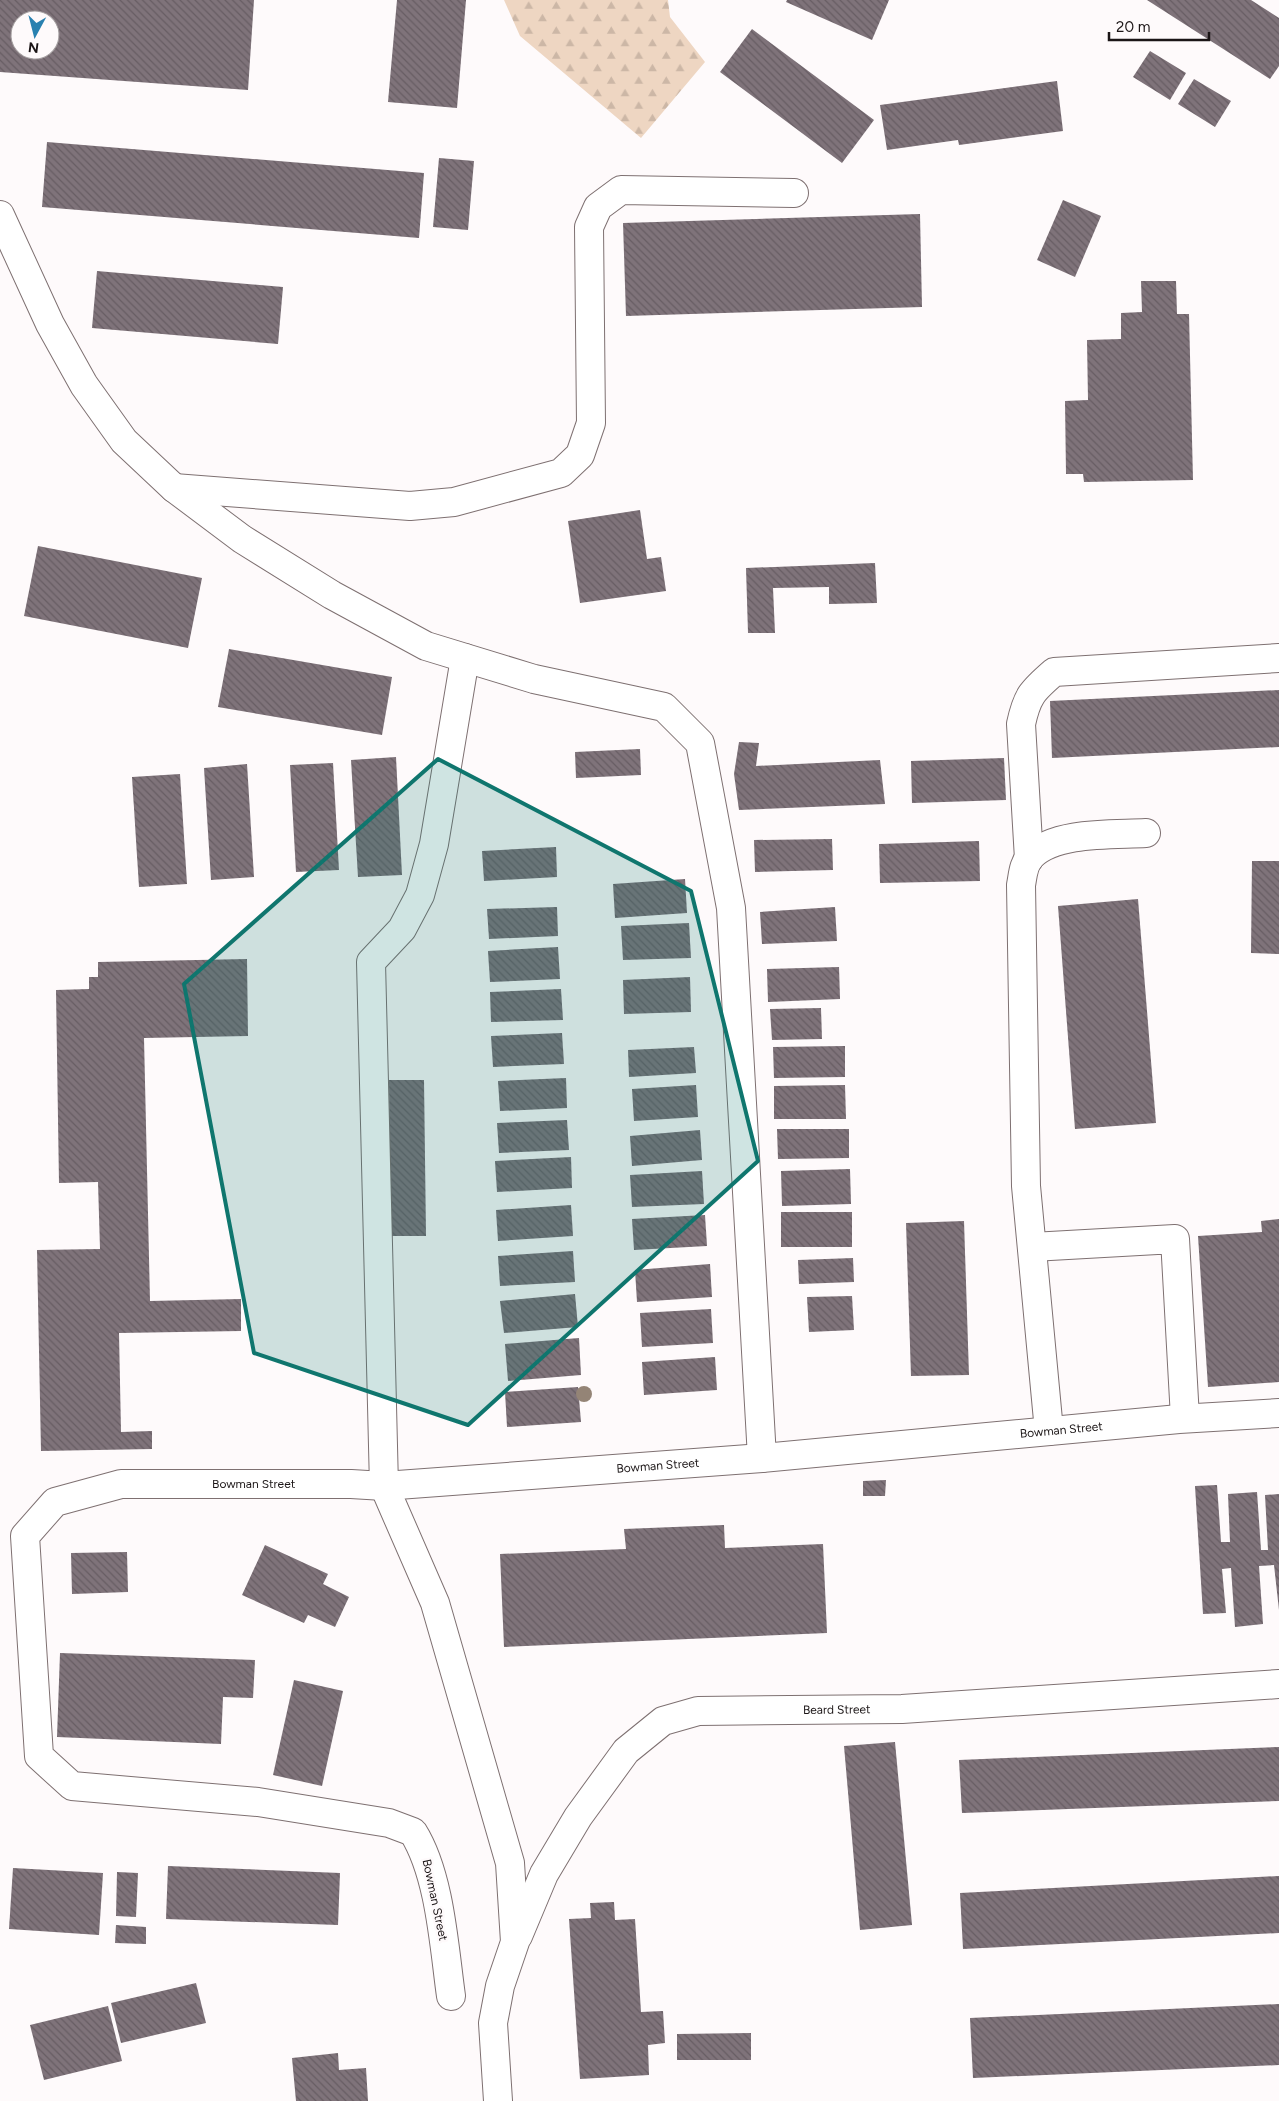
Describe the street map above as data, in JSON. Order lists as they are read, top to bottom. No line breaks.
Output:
{"streets":{"lane":["Bowman Street","Beard Street"]},"scale_bar":"20 m","north":"bottom"}
